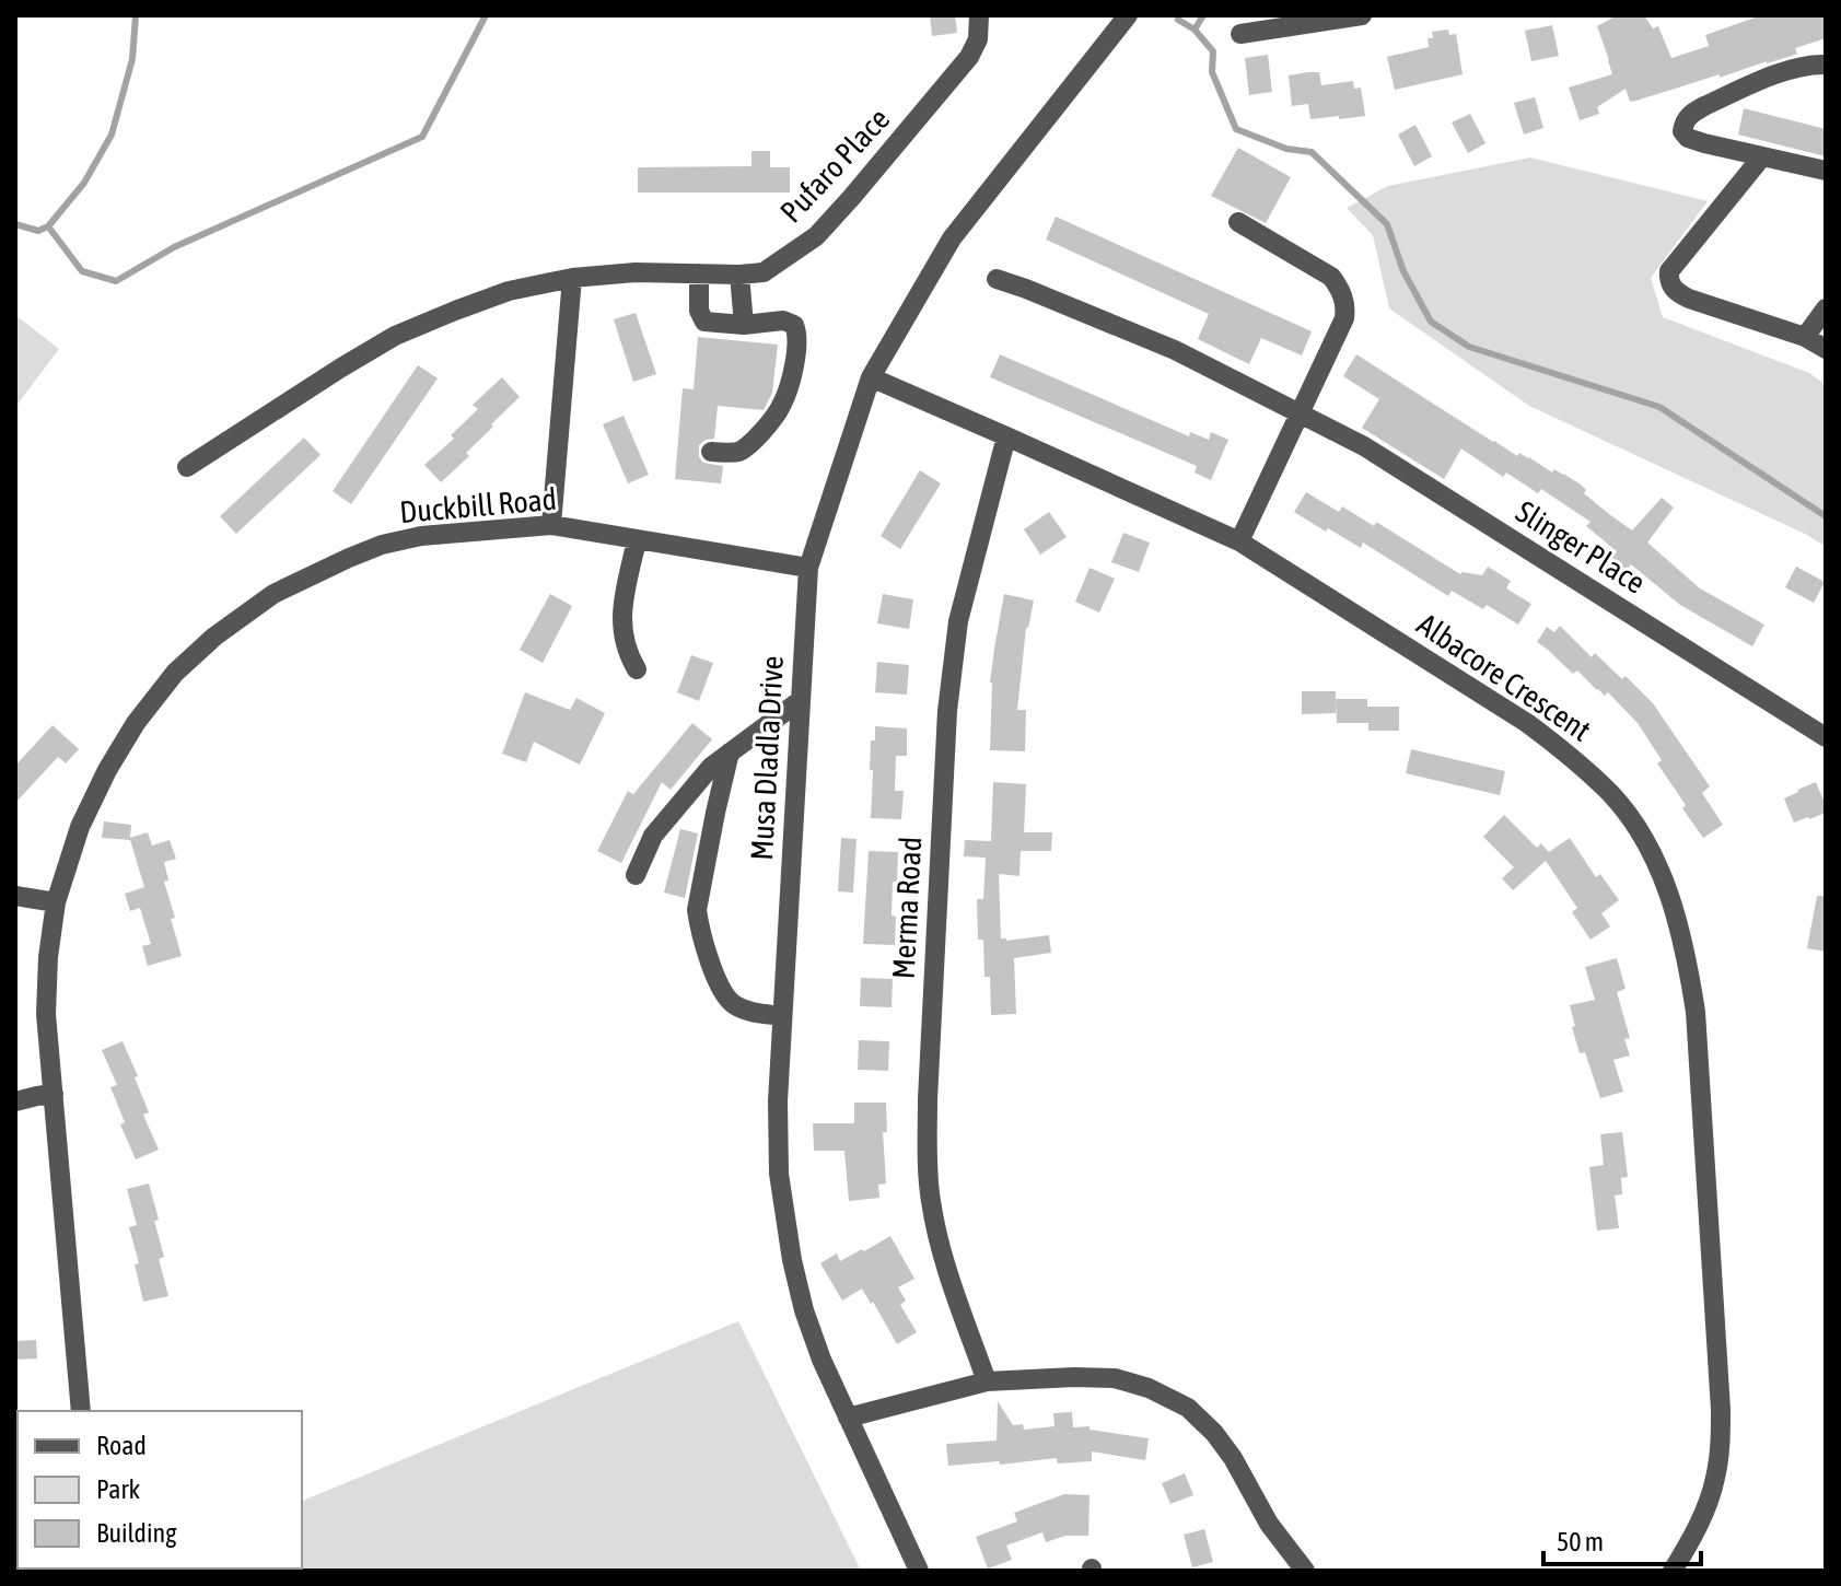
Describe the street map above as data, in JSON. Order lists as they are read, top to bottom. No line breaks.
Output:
{"streets":{"street":["Pufaro Place","Duckbill Road","Slinger Place","Albacore Crescent","Musa Dladla Drive","Merma Road"]},"crossings":[["Duckbill Road","Musa Dladla Drive"],["Albacore Crescent","Musa Dladla Drive"],["Albacore Crescent","Merma Road"]],"legend":["Road","Park","Building"],"scale_bar":"50 m"}
